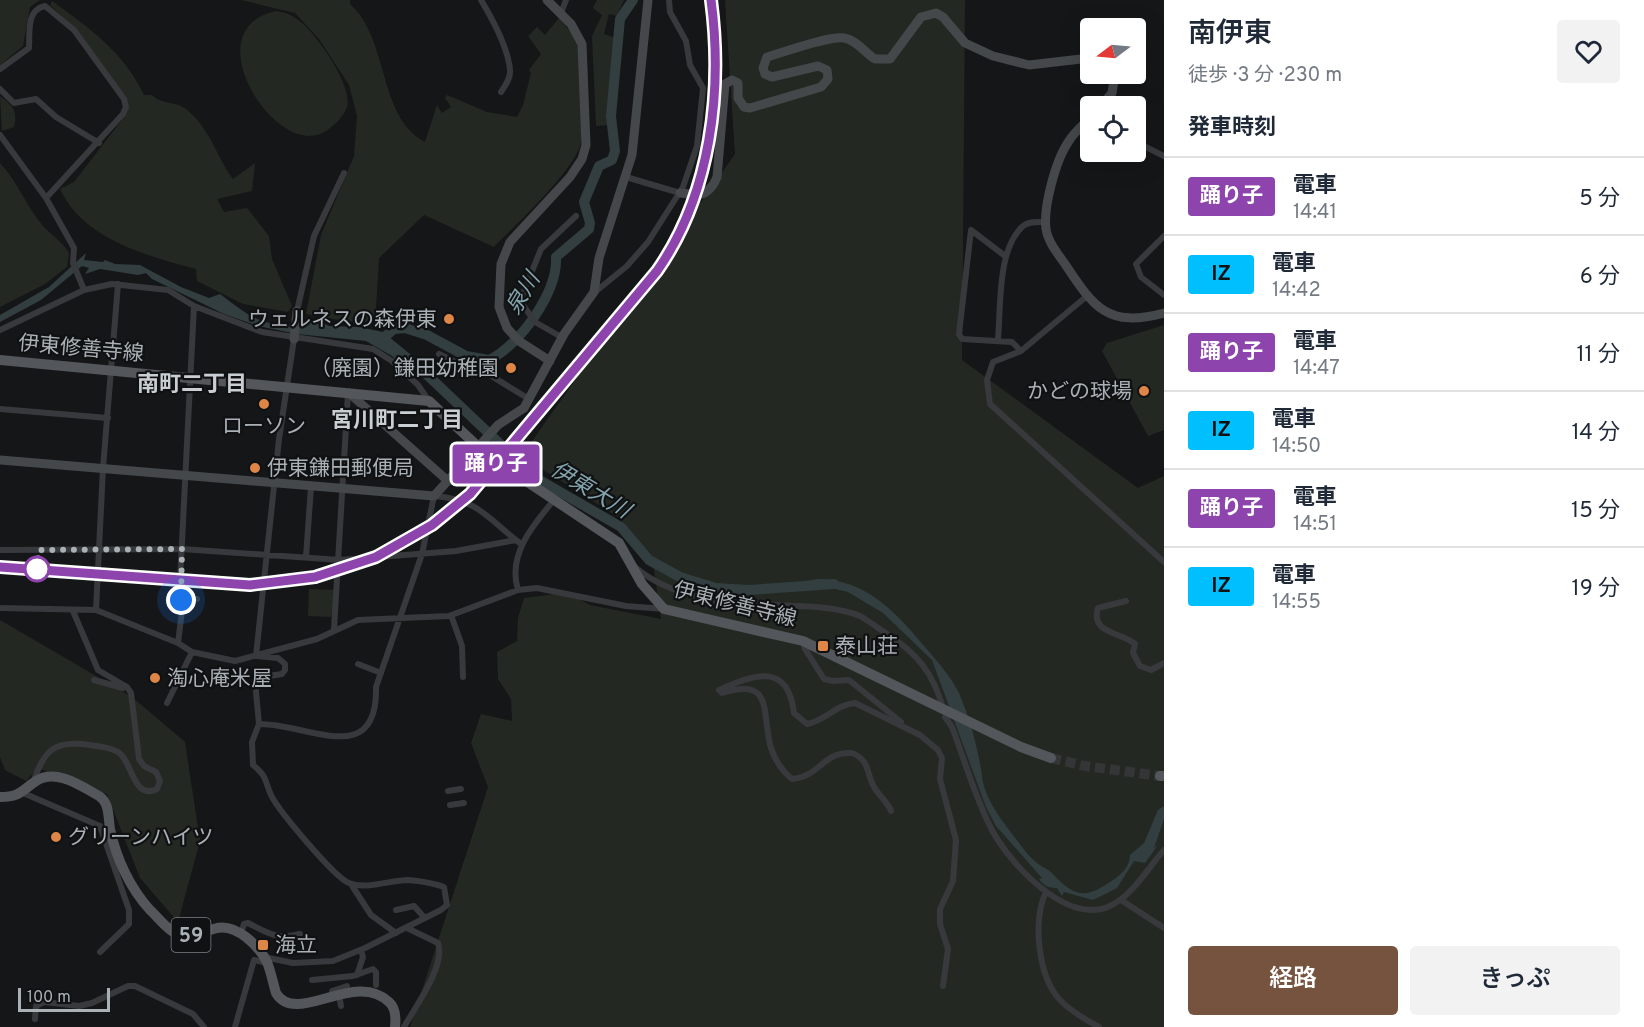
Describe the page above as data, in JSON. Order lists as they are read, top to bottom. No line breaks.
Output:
{"streets":{"main road":["伊東修善寺線","59"]},"districts":["南町二丁目","宮川町二丁目"],"water":["泉川","伊東大川"],"places":{"other":["ウェルネスの森伊東","（廃園）鎌田幼稚園","かどの球場","ローソン","伊東鎌田郵便局","淘心庵米屋","グリーンハイツ"],"transit":["泰山荘","海立"]},"scale_bar":"100 m","north":"left","page":{"on_map":"踊り子","heading":[["南伊東","徒歩 · 3 分 · 230 m"],"発車時刻"],"list":[{"mark":"踊り子","name":"電車","note":"14:41","value":"5 分"},{"mark":"IZ","name":"電車","note":"14:42","value":"6 分"},{"mark":"踊り子","name":"電車","note":"14:47","value":"11 分"},{"mark":"IZ","name":"電車","note":"14:50","value":"14 分"},{"mark":"踊り子","name":"電車","note":"14:51","value":"15 分"},{"mark":"IZ","name":"電車","note":"14:55","value":"19 分"}],"buttons":["経路","きっぷ"],"scale":"100 m"}}
